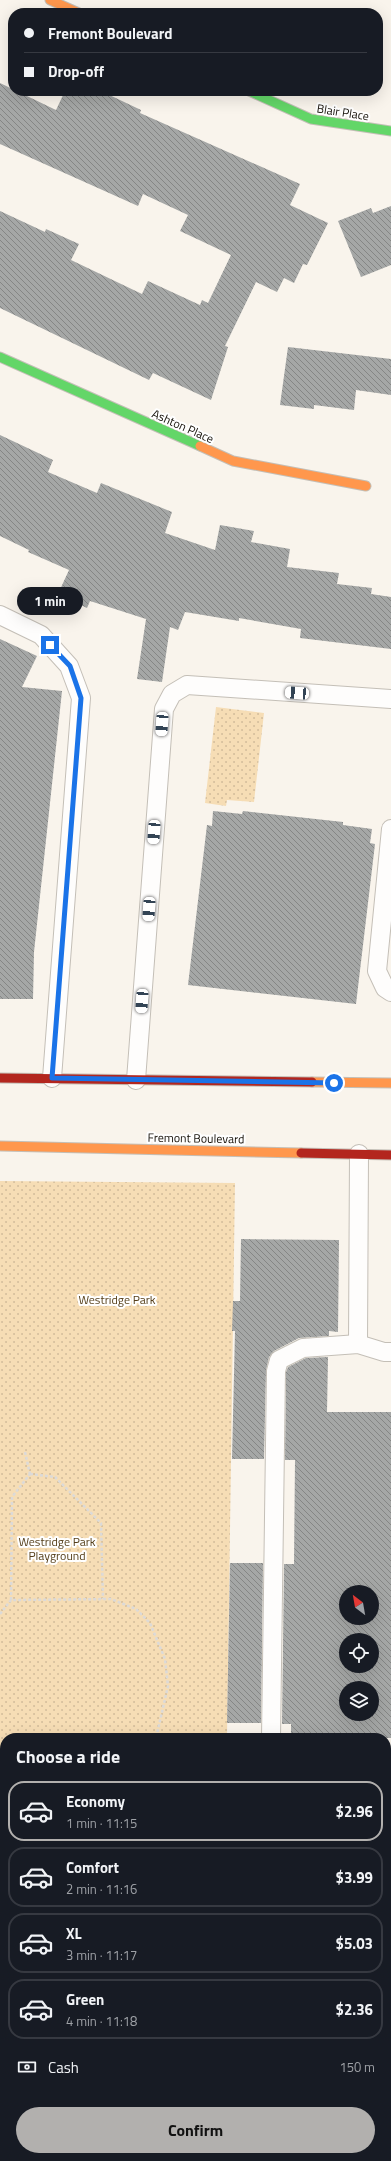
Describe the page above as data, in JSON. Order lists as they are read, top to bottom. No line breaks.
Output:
{"streets":{"main road":["Blair Place","Ashton Place","Fremont Boulevard"]},"parks":["Westridge Park","Westridge Park Playground"],"north":"top left","page":{"banner":["Fremont Boulevard","Drop-off"],"bubble":"1 min","heading":"Choose a ride","list":[{"name":"Economy","note":"1 min · 11:15","value":"$2.96"},{"name":"Comfort","note":"2 min · 11:16","value":"$3.99"},{"name":"XL","note":"3 min · 11:17","value":"$5.03"},{"name":"Green","note":"4 min · 11:18","value":"$2.36"}],"pay":["Cash","150 m"],"buttons":"Confirm"}}
